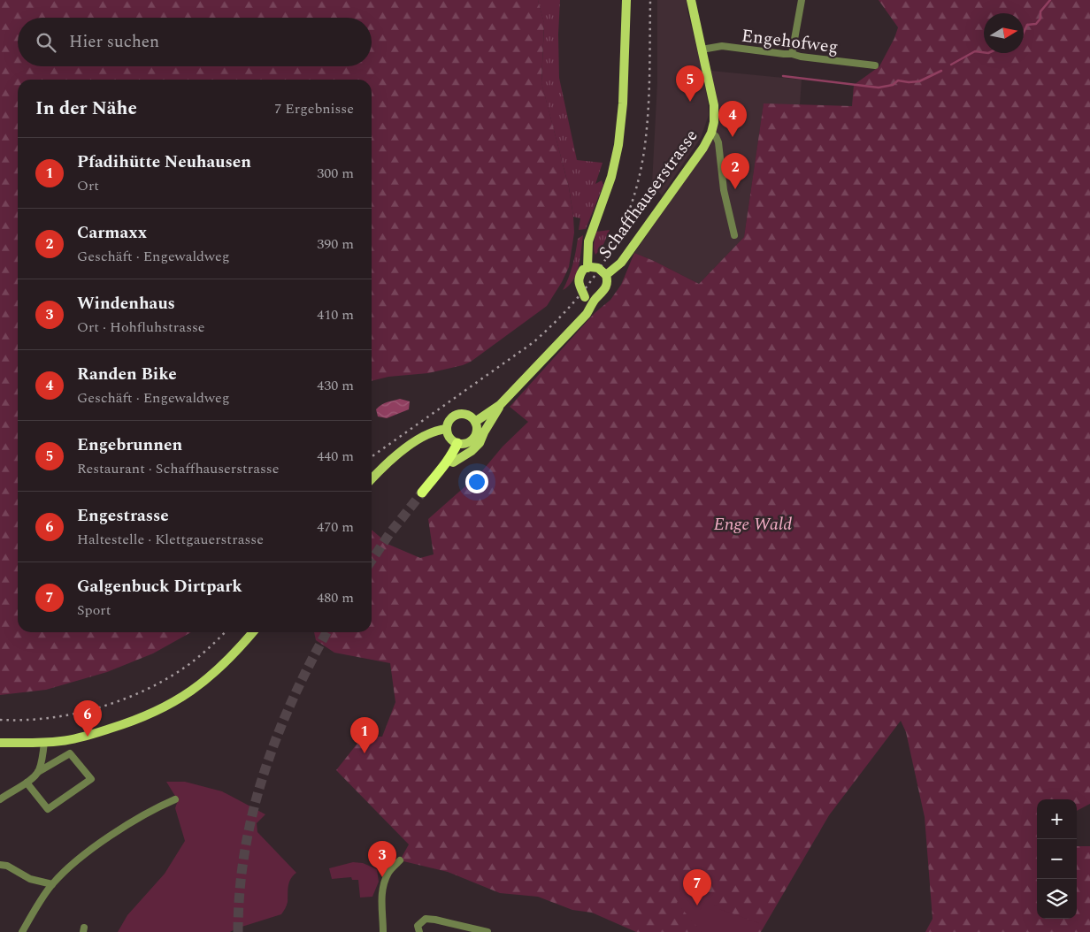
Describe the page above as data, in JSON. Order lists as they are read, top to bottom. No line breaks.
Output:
{"streets":{"main road":["Schaffhauserstrasse"],"street":["Engehofweg"]},"crossings":[["Engehofweg","Schaffhauserstrasse"]],"parks":["Enge Wald"],"north":"right","page":{"search":"Hier suchen","pins":["5","4","2","6","1","3","7"],"heading":["In der Nähe","7 Ergebnisse"],"list":[{"mark":"1","name":"Pfadihütte Neuhausen","note":"Ort","value":"300 m"},{"mark":"2","name":"Carmaxx","note":"Geschäft · Engewaldweg","value":"390 m"},{"mark":"3","name":"Windenhaus","note":"Ort · Hohfluhstrasse","value":"410 m"},{"mark":"4","name":"Randen Bike","note":"Geschäft · Engewaldweg","value":"430 m"},{"mark":"5","name":"Engebrunnen","note":"Restaurant · Schaffhauserstrasse","value":"440 m"},{"mark":"6","name":"Engestrasse","note":"Haltestelle · Klettgauerstrasse","value":"470 m"},{"mark":"7","name":"Galgenbuck Dirtpark","note":"Sport","value":"480 m"}],"map_buttons":["+","−"]}}
